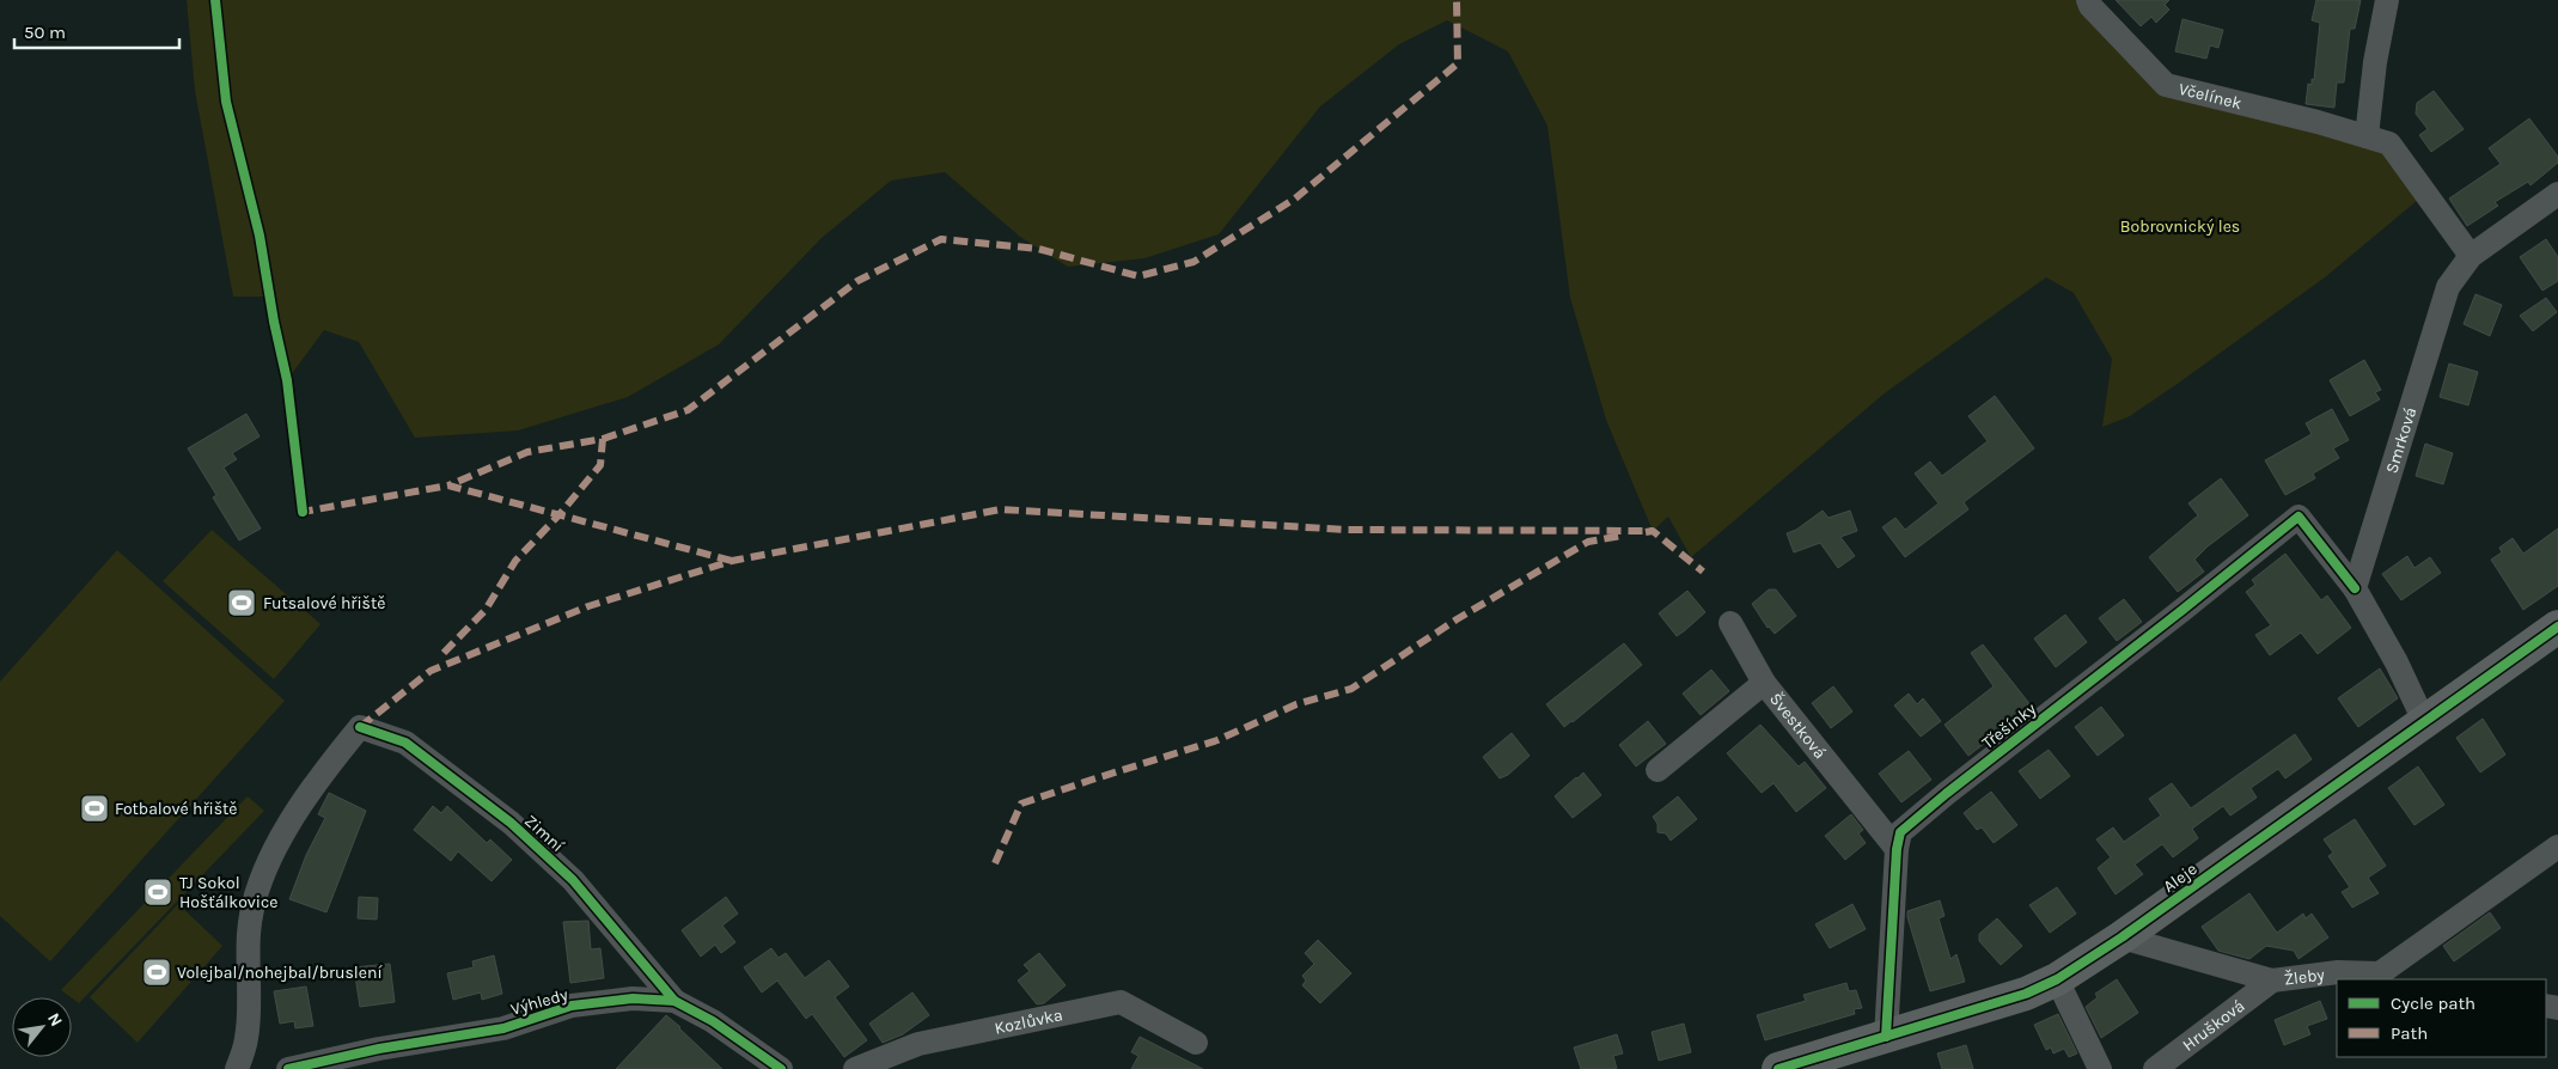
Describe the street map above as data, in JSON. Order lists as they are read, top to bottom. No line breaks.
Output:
{"streets":{"street":["Včelínek","Smrková","Třešínky","Švestková","Zimní","Aleje","Žleby","Výhledy","Kozlůvka","Hrušková"]},"crossings":[["Včelínek","Smrková"],["Smrková","Třešínky"],["Třešínky","Švestková"],["Třešínky","Aleje"],["Zimní","Výhledy"],["Aleje","Žleby"],["Žleby","Hrušková"]],"parks":["Bobrovnický les"],"places":{"sports":["Futsalové hřiště","Fotbalové hřiště","TJ Sokol Hošťálkovice","Volejbal/nohejbal/bruslení"]},"legend":["Cycle path","Path"],"scale_bar":"50 m","north":"top right"}
